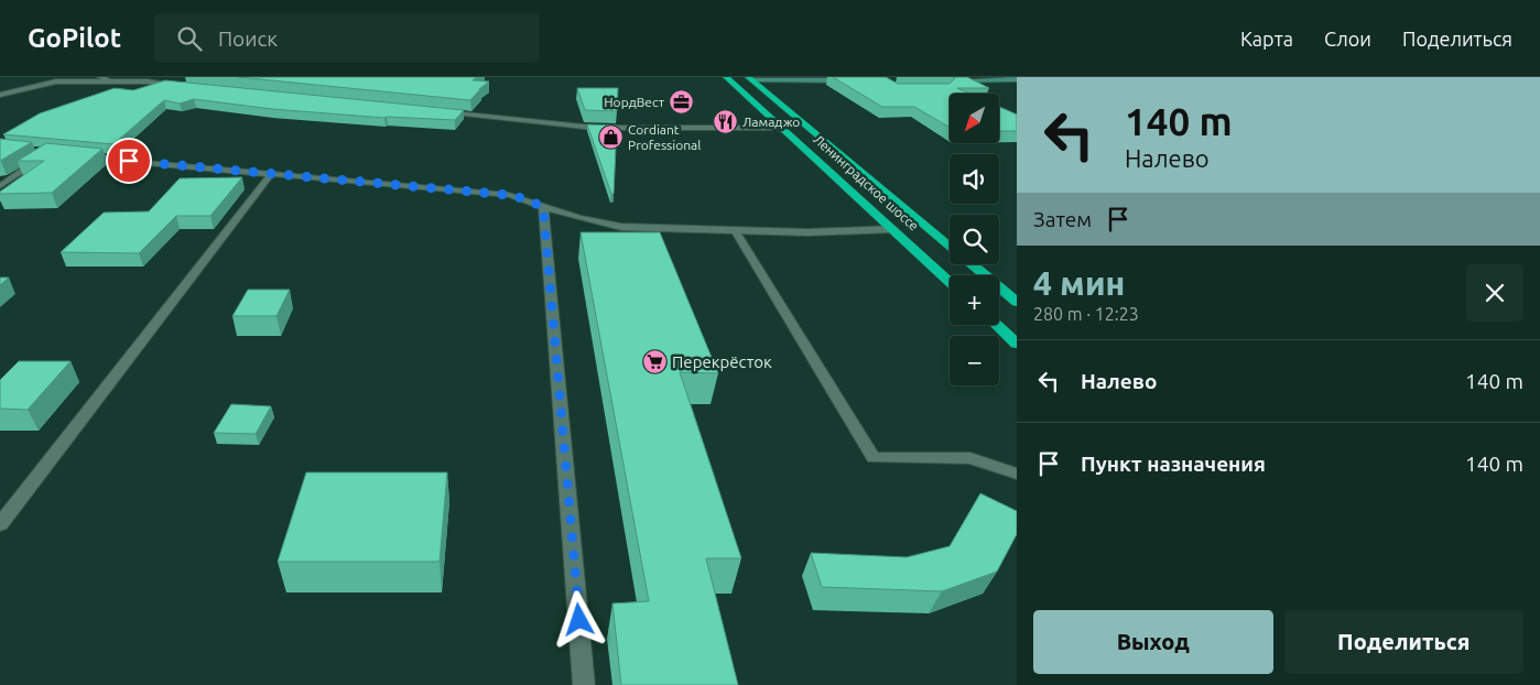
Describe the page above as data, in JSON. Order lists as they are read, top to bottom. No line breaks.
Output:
{"streets":{"highway":["Ленинградское шоссе"]},"places":{"office":["НордВест"],"restaurant":["Ламаджо"],"shop":["Cordiant Professional"],"supermarket":["Перекрёсток"]},"north":"bottom left","page":{"header":"GoPilot","search":"Поиск","nav":["Карта","Слои","Поделиться"],"turn":["140 m","Налево"],"map_buttons":["+","−"],"then":"Затем","heading":["4 мин","280 m · 12:23"],"list":[{"name":"Налево","value":"140 m"},{"name":"Пункт назначения","value":"140 m"}],"buttons":["Выход","Поделиться"]}}
